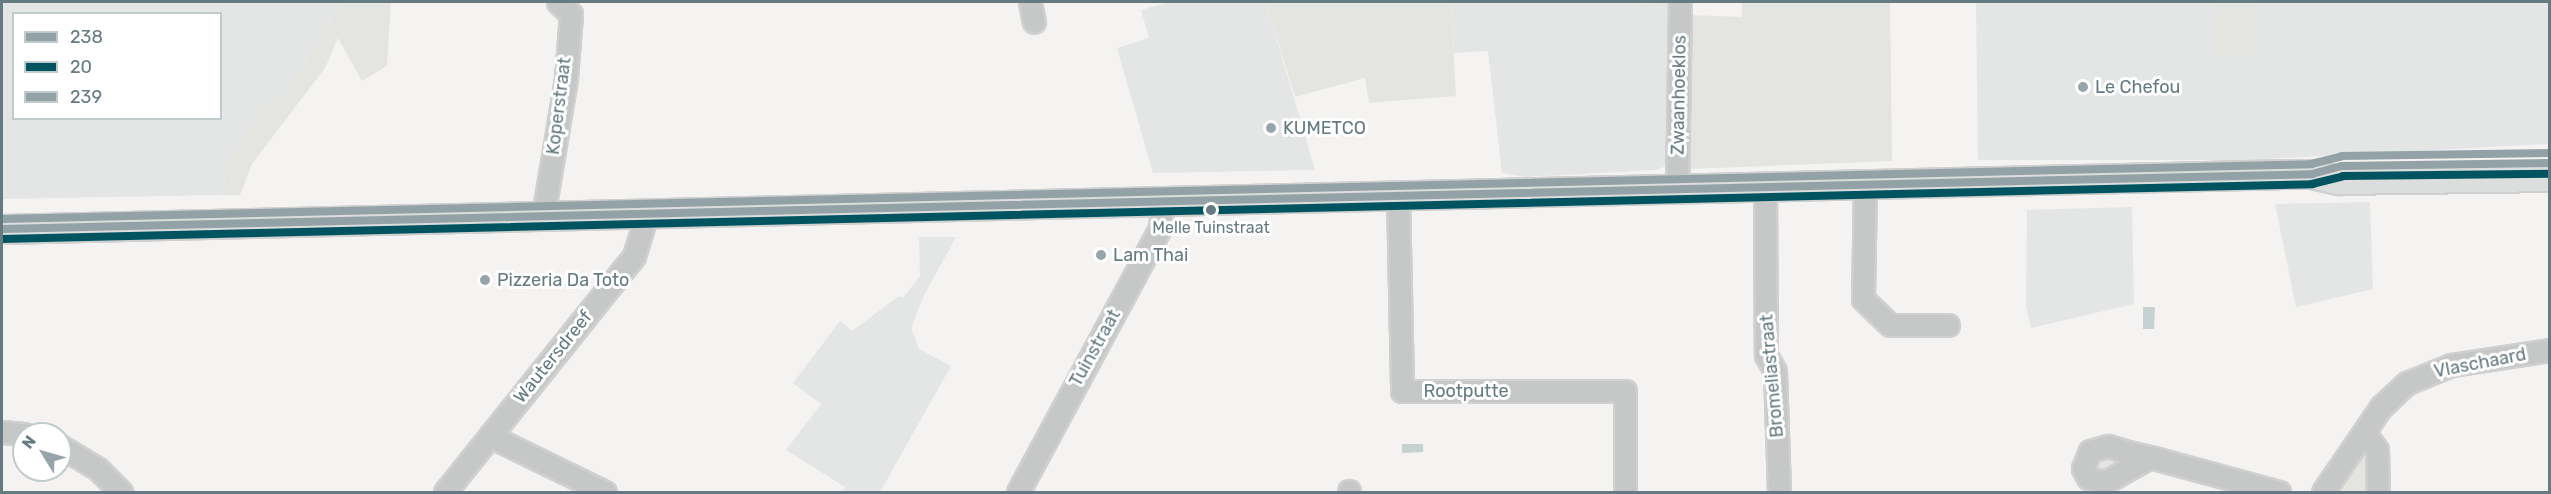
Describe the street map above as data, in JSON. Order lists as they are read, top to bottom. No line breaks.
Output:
{"streets":{"street":["Zwaanhoeklos","Koperstraat","Tuinstraat","Wautersdreef","Vlaschaard","Bromeliastraat","Rootputte"]},"places":["Le Chefou","KUMETCO","Melle Tuinstraat","Lam Thai","Pizzeria Da Toto"],"lines":["transit line 239","transit line 238","transit line 20"],"legend":["238","20","239"],"north":"top left"}
